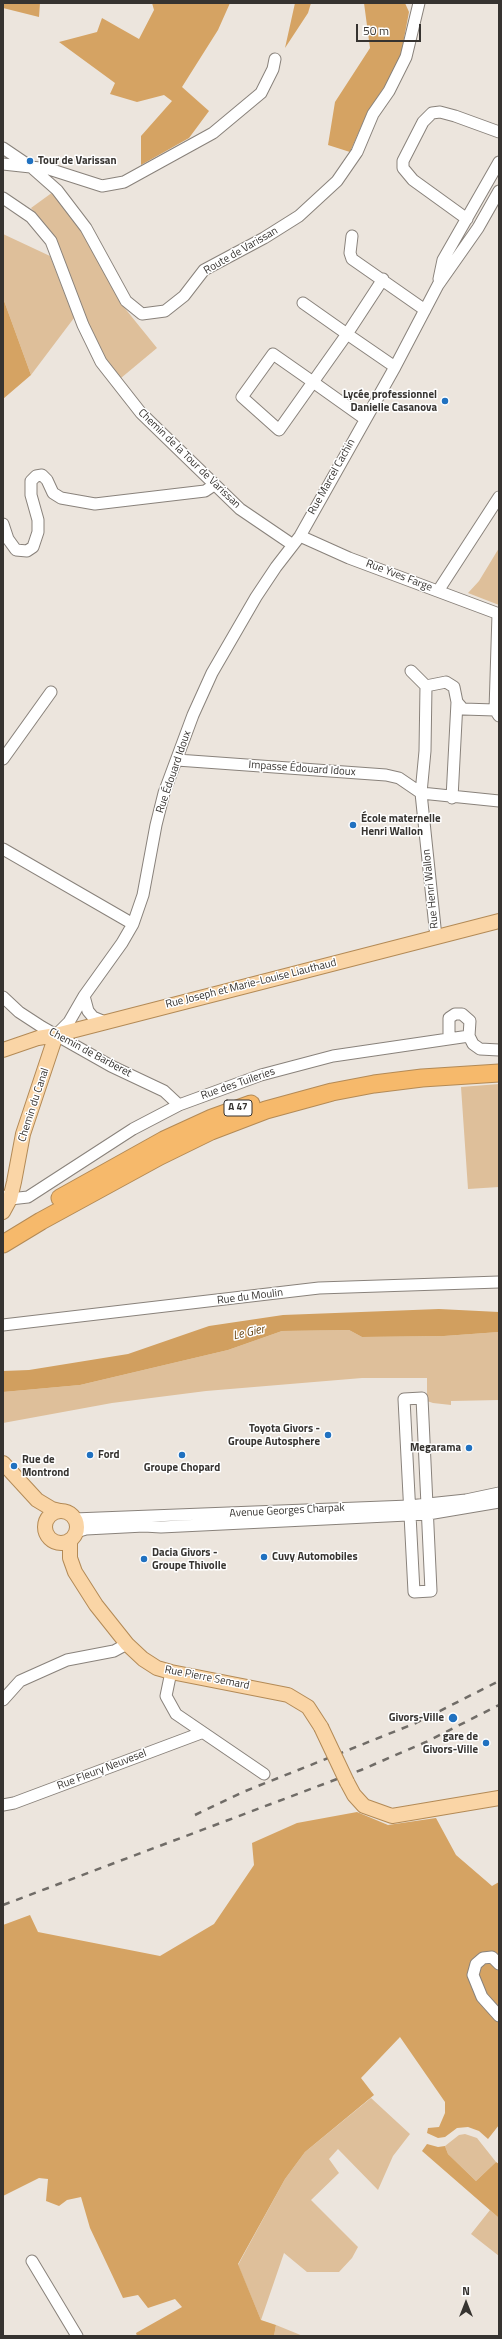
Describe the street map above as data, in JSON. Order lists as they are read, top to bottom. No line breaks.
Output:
{"streets":{"highway":["A 47"],"main road":["Rue Joseph et Marie-Louise Liauthaud","Chemin du Canal","Rue Pierre Semard"],"street":["Route de Varissan","Chemin de la Tour de Varissan","Rue Marcel Cachin","Rue Yves Farge","Impasse Édouard Idoux","Rue Édouard Idoux","Rue Henri Wallon","Chemin de Barberet","Rue des Tuileries","Rue du Moulin","Avenue Georges Charpak","Rue Fleury Neuvesel"]},"crossings":[["Chemin de la Tour de Varissan","Rue Édouard Idoux"],["Rue Marcel Cachin","Rue Yves Farge"],["Rue Marcel Cachin","Rue Édouard Idoux"],["Rue Yves Farge","Rue Édouard Idoux"],["Impasse Édouard Idoux","Rue Édouard Idoux"],["Impasse Édouard Idoux","Rue Henri Wallon"],["Rue Édouard Idoux","Rue Joseph et Marie-Louise Liauthaud"],["Rue Édouard Idoux","Chemin de Barberet"],["Rue Édouard Idoux","Chemin du Canal"],["Rue Henri Wallon","Rue Joseph et Marie-Louise Liauthaud"],["Rue Joseph et Marie-Louise Liauthaud","Chemin de Barberet"],["Rue Joseph et Marie-Louise Liauthaud","Chemin du Canal"],["Chemin de Barberet","Rue des Tuileries"],["Chemin de Barberet","Chemin du Canal"],["Rue des Tuileries","Chemin du Canal"],["Avenue Georges Charpak","Rue Pierre Semard"]],"water":["Le Gier"],"places":["Tour de Varissan","Lycée professionnel Danielle Casanova","École maternelle Henri Wallon","Toyota Givors - Groupe Autosphere","Megarama","Ford","Groupe Chopard","Rue de Montrond","Cuvy Automobiles","Dacia Givors - Groupe Thivolle","Givors-Ville","gare de Givors-Ville"],"scale_bar":"50 m","north":"top"}
